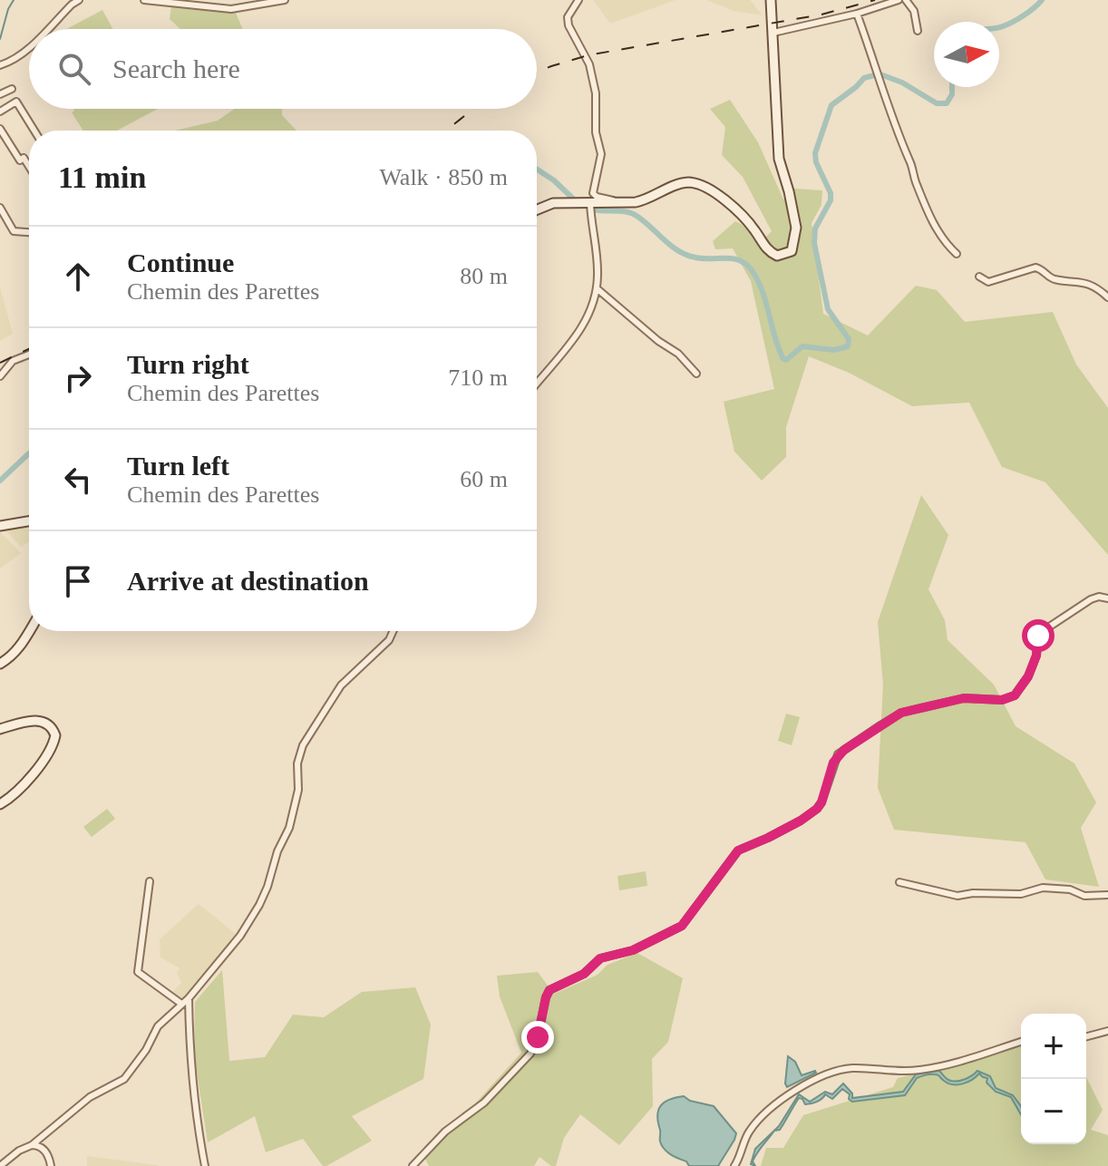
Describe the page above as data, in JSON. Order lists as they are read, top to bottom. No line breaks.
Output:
{"north":"right","page":{"search":"Search here","heading":["11 min","Walk · 850 m"],"list":[["Continue","Chemin des Parettes","80 m"],["Turn right","Chemin des Parettes","710 m"],["Turn left","Chemin des Parettes","60 m"],"Arrive at destination"],"map_buttons":["+","−"]}}
